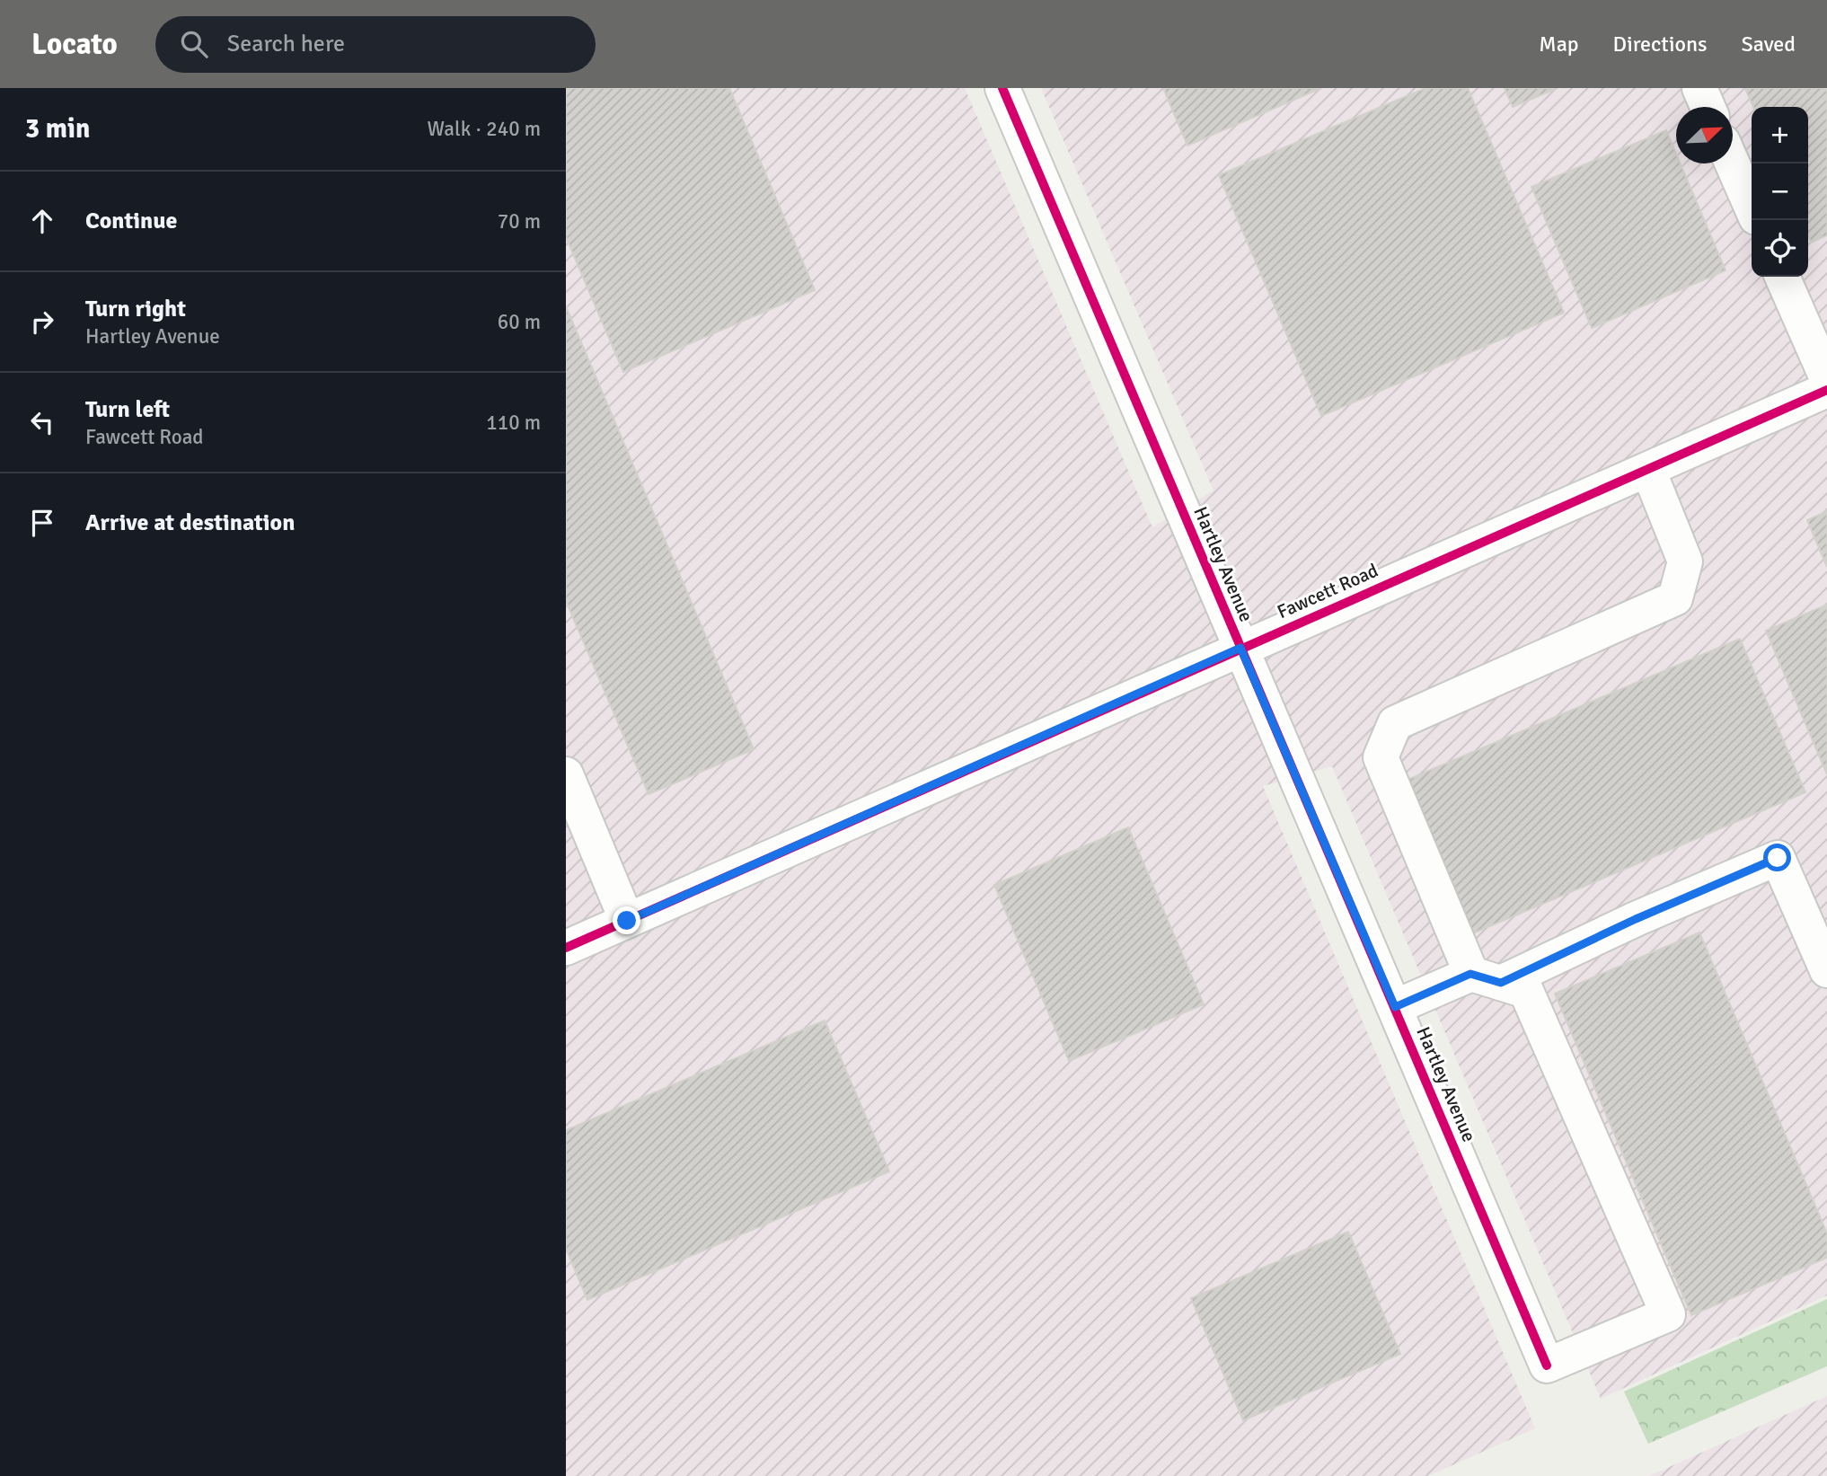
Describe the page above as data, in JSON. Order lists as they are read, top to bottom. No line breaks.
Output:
{"streets":{"street":["Hartley Avenue","Fawcett Road"]},"crossings":[["Hartley Avenue","Fawcett Road"]],"north":"top right","page":{"header":"Locato","search":"Search here","nav":["Map","Directions","Saved"],"heading":["3 min","Walk · 240 m"],"map_buttons":["+","−"],"list":[["Continue","70 m"],["Turn right","Hartley Avenue","60 m"],["Turn left","Fawcett Road","110 m"],"Arrive at destination"]}}
